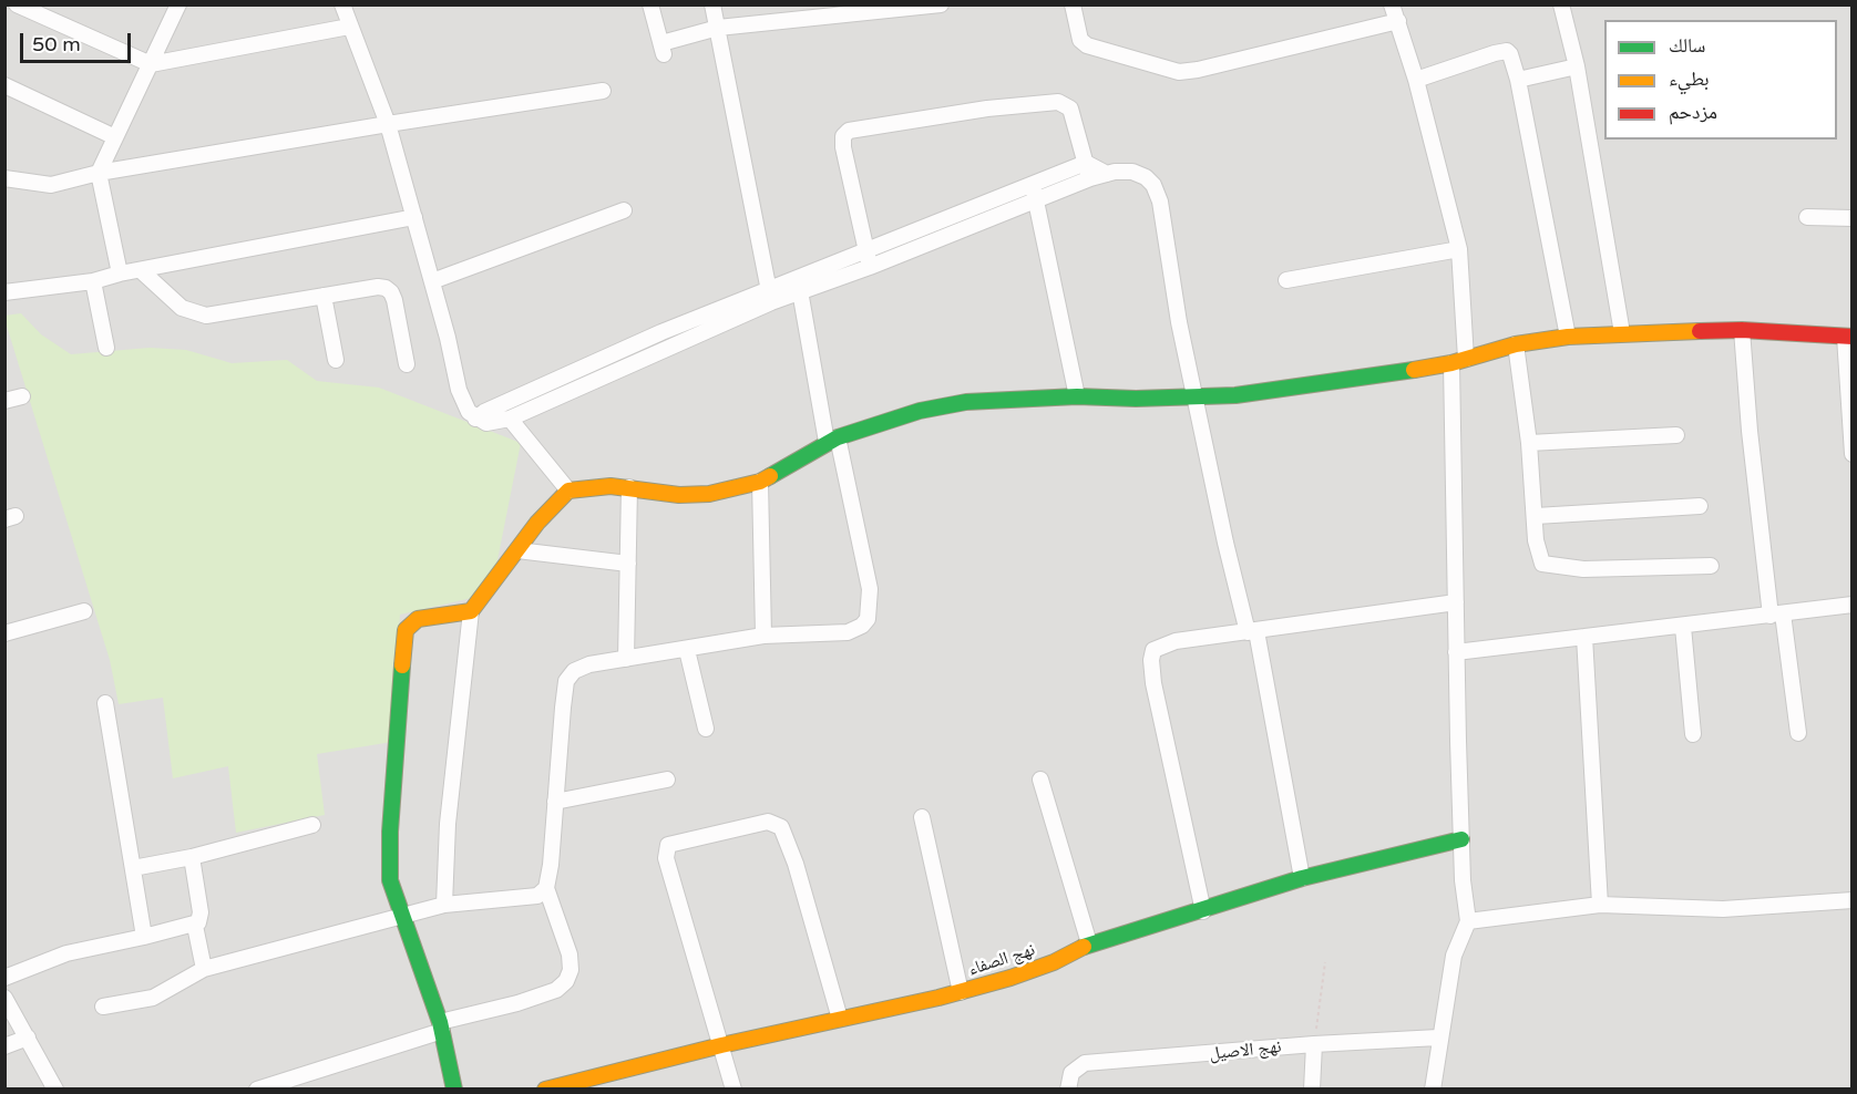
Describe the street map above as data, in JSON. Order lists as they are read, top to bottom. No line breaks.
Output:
{"streets":{"street":["نهج الصفاء","نهج الاصيل"]},"legend":["سالك","بطيء","مزدحم"],"scale_bar":"50 m"}
